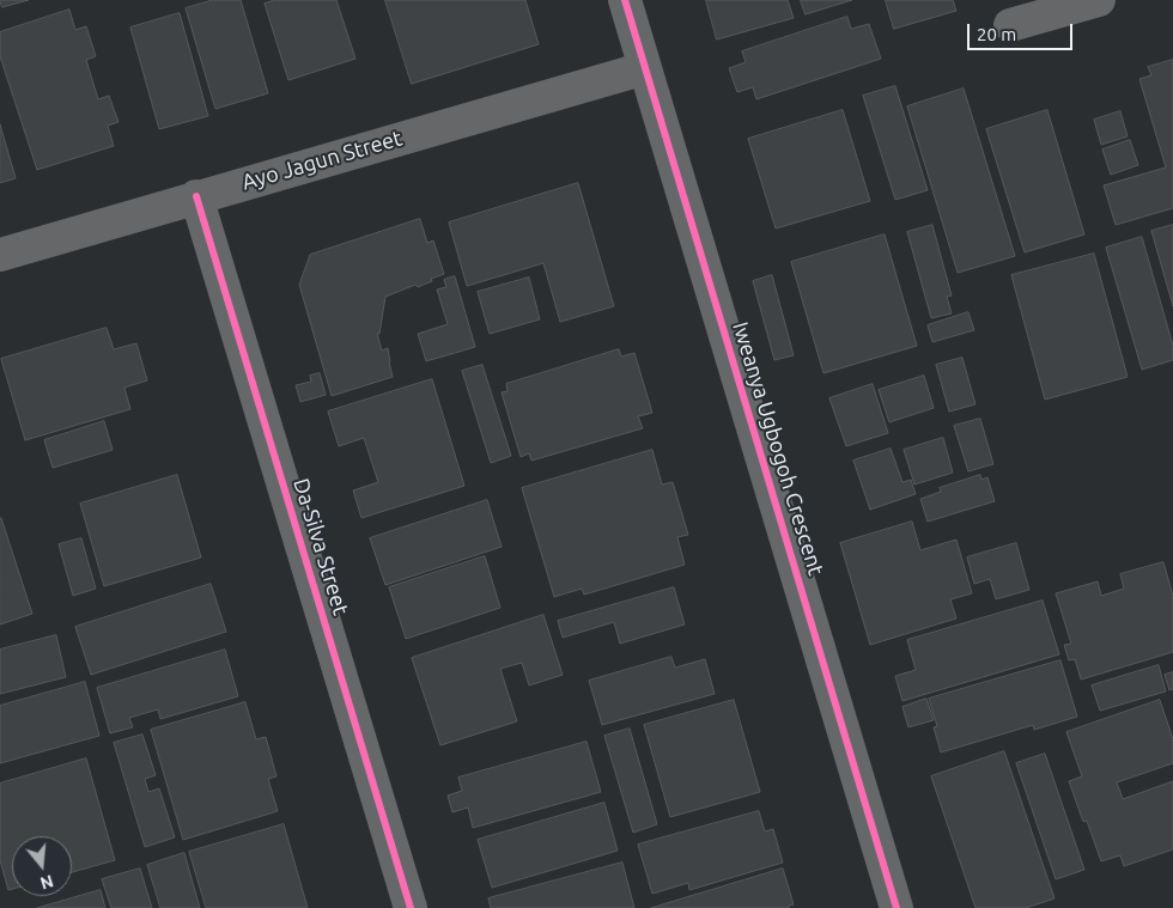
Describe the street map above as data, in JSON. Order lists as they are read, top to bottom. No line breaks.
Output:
{"streets":{"street":["Ayo Jagun Street","Iweanya Ugbogoh Crescent","Da-Silva Street"]},"crossings":[["Ayo Jagun Street","Iweanya Ugbogoh Crescent"],["Ayo Jagun Street","Da-Silva Street"]],"scale_bar":"20 m","north":"bottom"}
